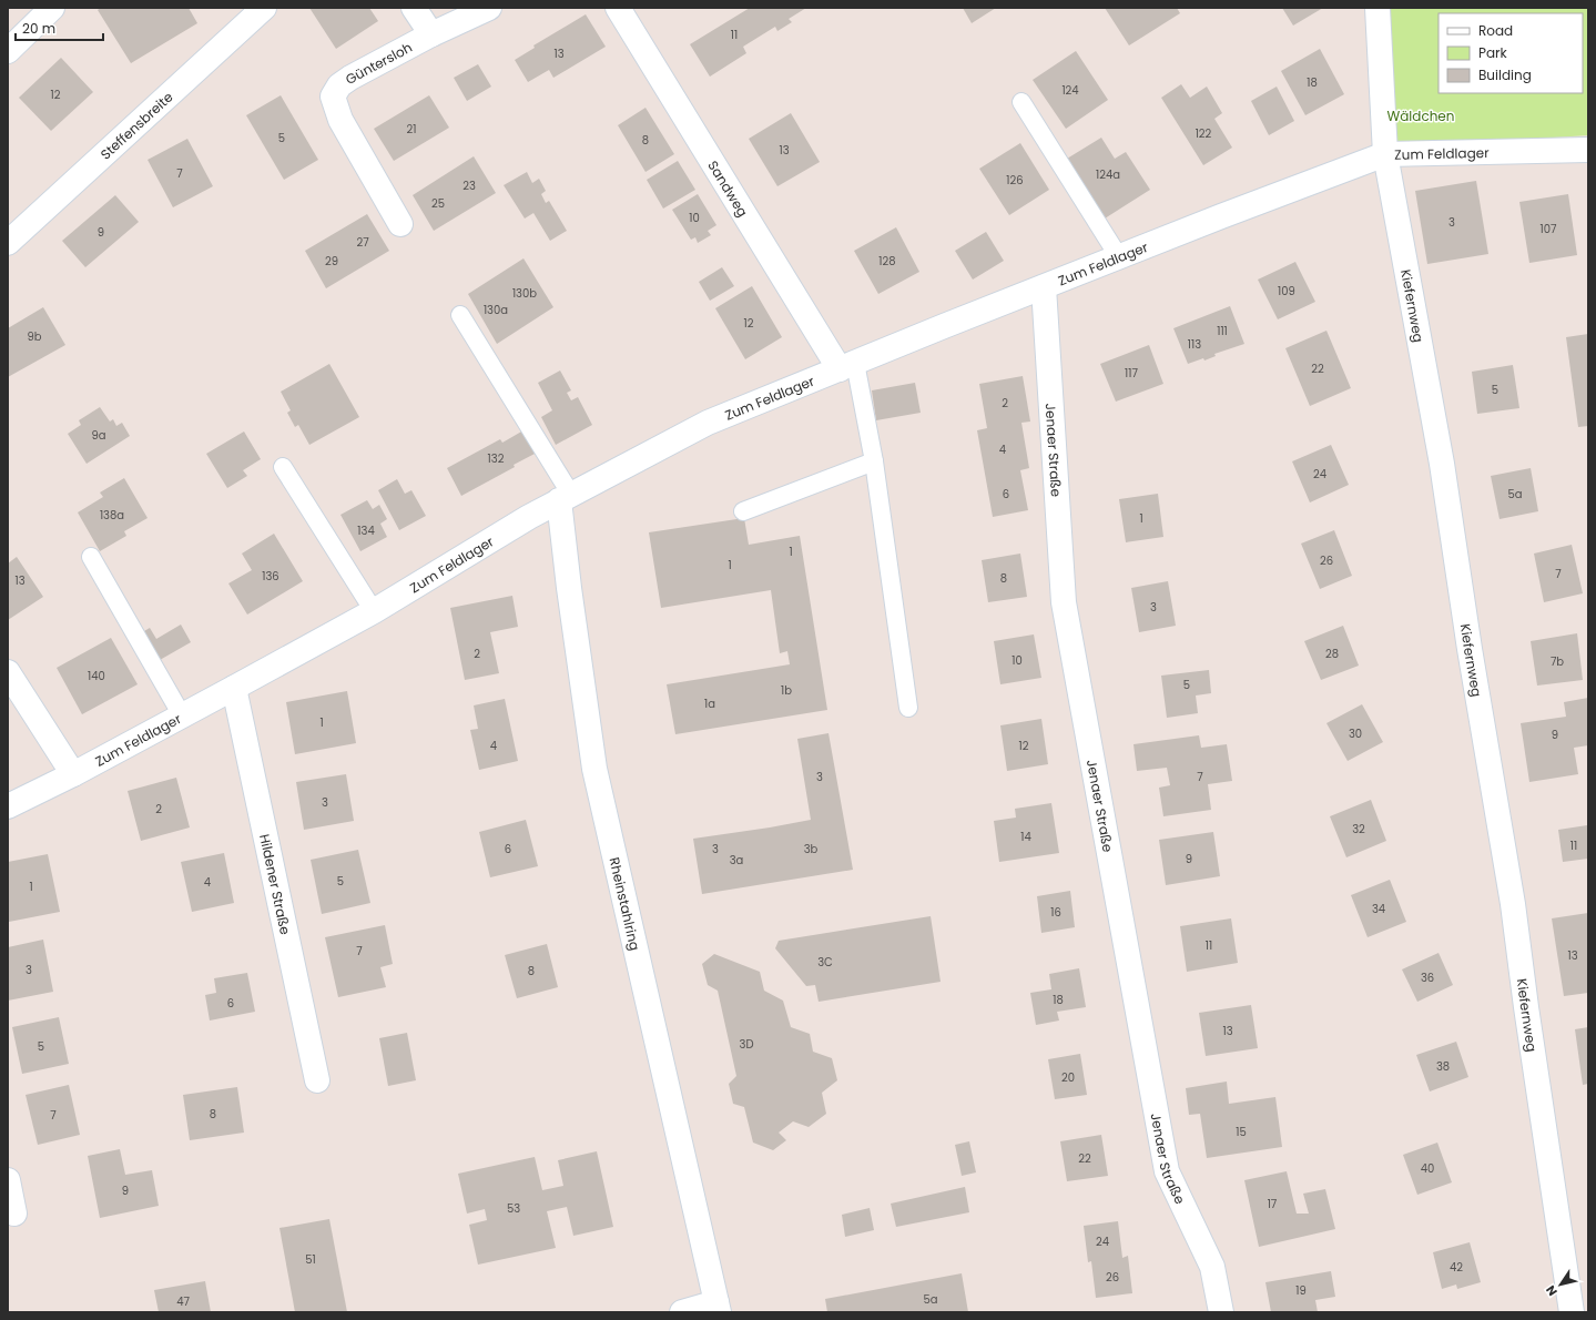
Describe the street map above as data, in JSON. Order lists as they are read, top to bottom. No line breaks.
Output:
{"streets":{"street":["Güntersloh","Steffensbreite","Zum Feldlager","Sandweg","Kiefernweg","Jenaer Straße","Hildener Straße","Rheinstahlring"]},"crossings":[["Zum Feldlager","Sandweg"],["Zum Feldlager","Kiefernweg"],["Zum Feldlager","Jenaer Straße"],["Zum Feldlager","Hildener Straße"],["Zum Feldlager","Rheinstahlring"]],"parks":["Wäldchen"],"house_numbers":["11","13","18","124","12","21","122","5","8","13","7","124a","126","23","25","10","3","107","9","27","29","128","109","130b","130a","12","111","9b","113","22","117","5","2","9a","4","132","24","6","5a","138a","1","134","1","26","1","7","136","8","13","3","2","28","10","7b","140","5","1b","1a","1","30","9","4","12","3","7","3","2","32","14","11","6","3","3b","9","3a","5","4","1","34","16","11","7","13","3C","3","8","36","18","6","13","3D","5","38","20","8","7","15","22","40","9","17","53","24","51","42","26","19","5a","47"],"legend":["Road","Park","Building"],"scale_bar":"20 m","north":"bottom left"}
